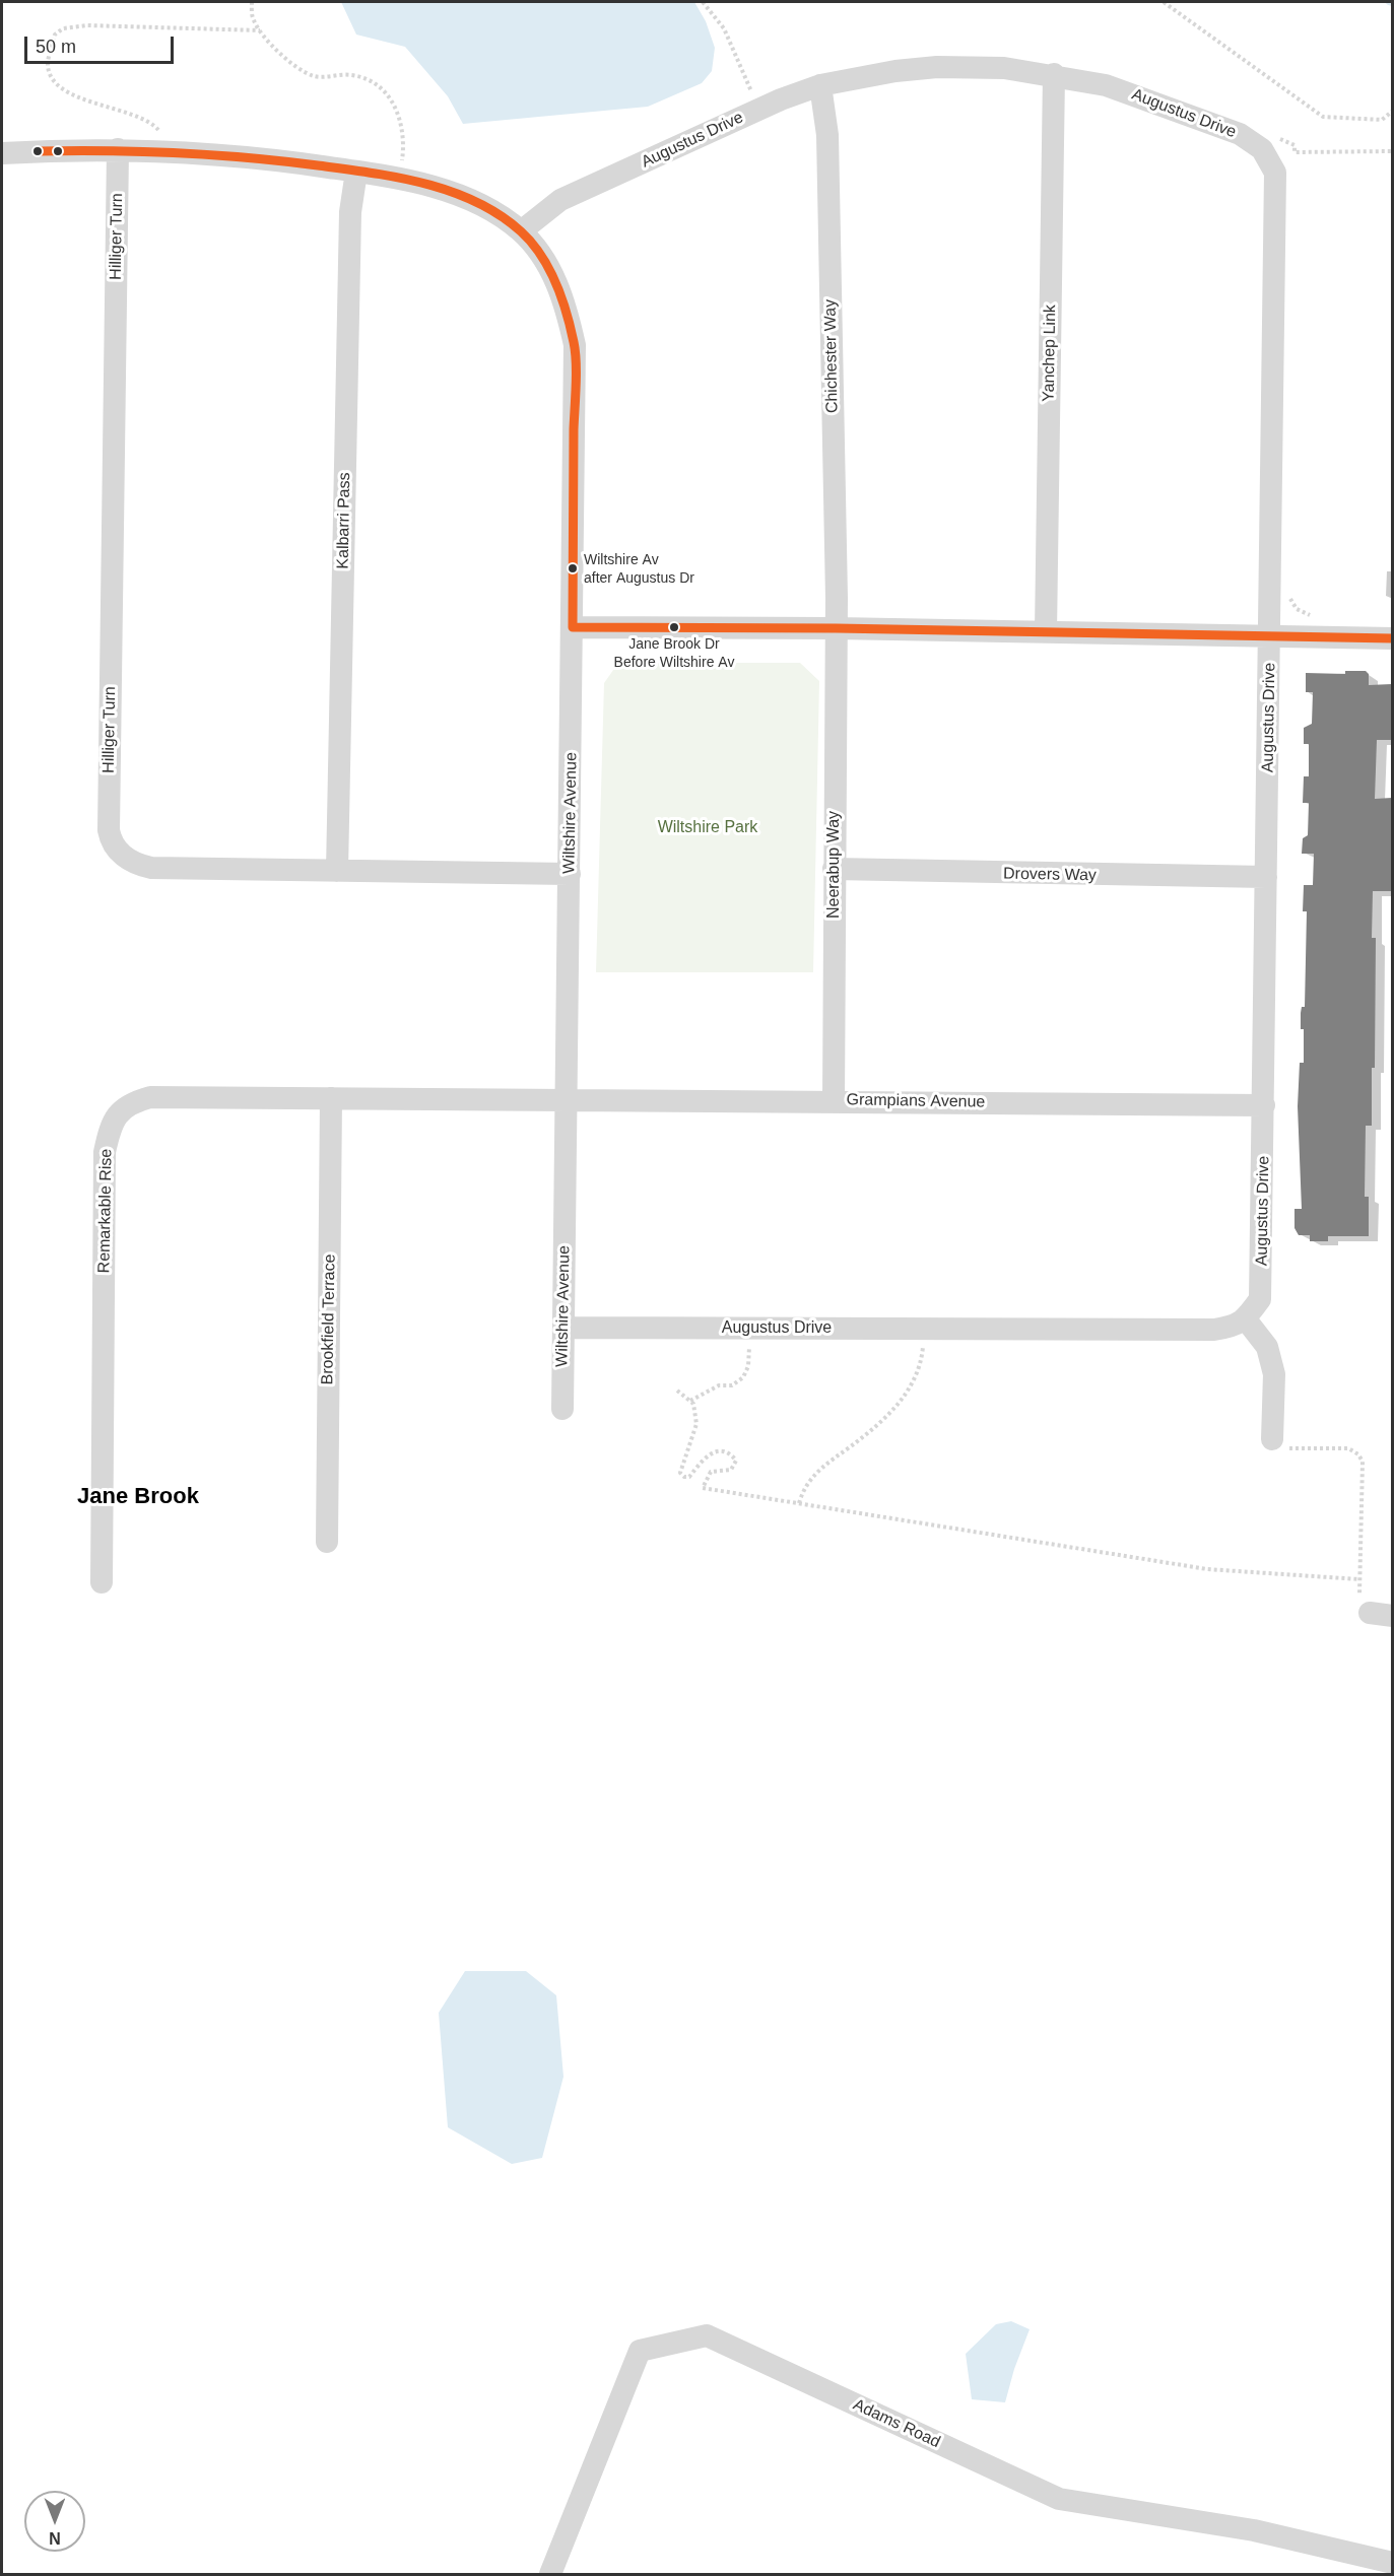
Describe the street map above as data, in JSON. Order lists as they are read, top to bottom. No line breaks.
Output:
{"streets":{"street":["Augustus Drive","Hilliger Turn","Yanchep Link","Chichester Way","Kalbarri Pass","Wiltshire Avenue","Neerabup Way","Drovers Way","Grampians Avenue","Remarkable Rise","Brookfield Terrace","Adams Road"]},"crossings":[["Augustus Drive","Yanchep Link"],["Augustus Drive","Chichester Way"],["Augustus Drive","Wiltshire Avenue"],["Augustus Drive","Drovers Way"],["Augustus Drive","Grampians Avenue"],["Hilliger Turn","Kalbarri Pass"],["Hilliger Turn","Wiltshire Avenue"],["Chichester Way","Neerabup Way"],["Kalbarri Pass","Wiltshire Avenue"],["Wiltshire Avenue","Grampians Avenue"],["Wiltshire Avenue","Remarkable Rise"],["Neerabup Way","Drovers Way"],["Neerabup Way","Grampians Avenue"],["Grampians Avenue","Remarkable Rise"],["Remarkable Rise","Brookfield Terrace"]],"districts":["Jane Brook"],"parks":["Wiltshire Park"],"places":["Wiltshire Av after Augustus Dr","Jane Brook Dr Before Wiltshire Av"],"scale_bar":"50 m","north":"bottom"}
